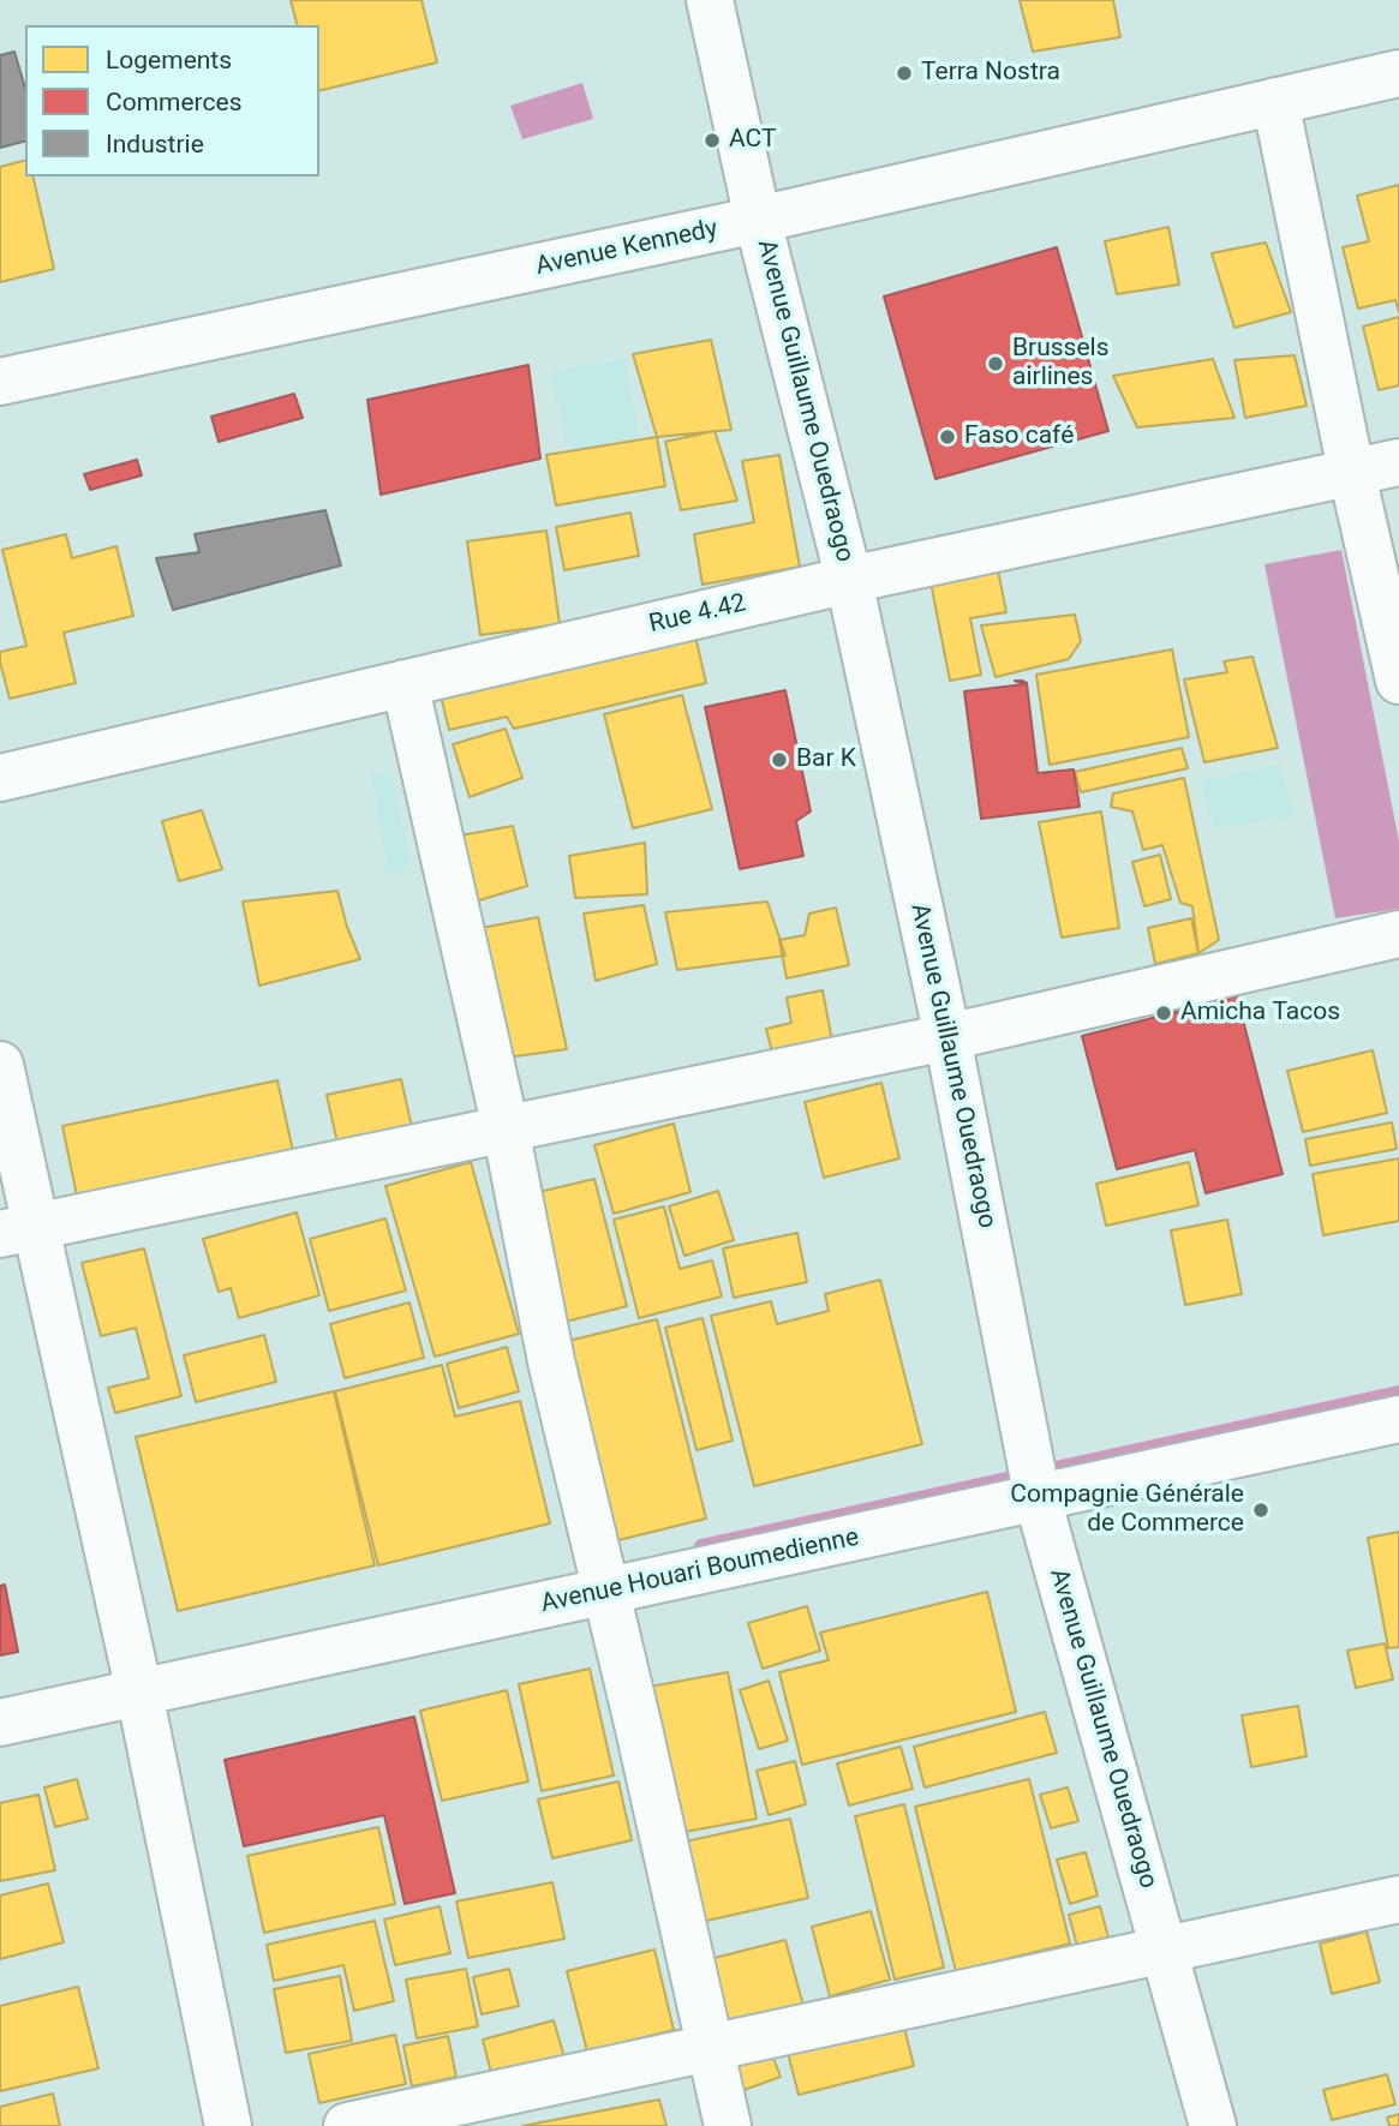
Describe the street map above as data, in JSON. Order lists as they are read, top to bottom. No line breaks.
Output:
{"streets":{"street":["Avenue Kennedy","Avenue Guillaume Ouedraogo","Rue 4.42","Avenue Houari Boumedienne"]},"crossings":[["Avenue Kennedy","Avenue Guillaume Ouedraogo"],["Avenue Guillaume Ouedraogo","Rue 4.42"],["Avenue Guillaume Ouedraogo","Avenue Houari Boumedienne"]],"places":["Terra Nostra","ACT","Brussels airlines","Faso café","Bar K","Amicha Tacos","Compagnie Générale de Commerce"],"legend":["Logements","Commerces","Industrie"]}
